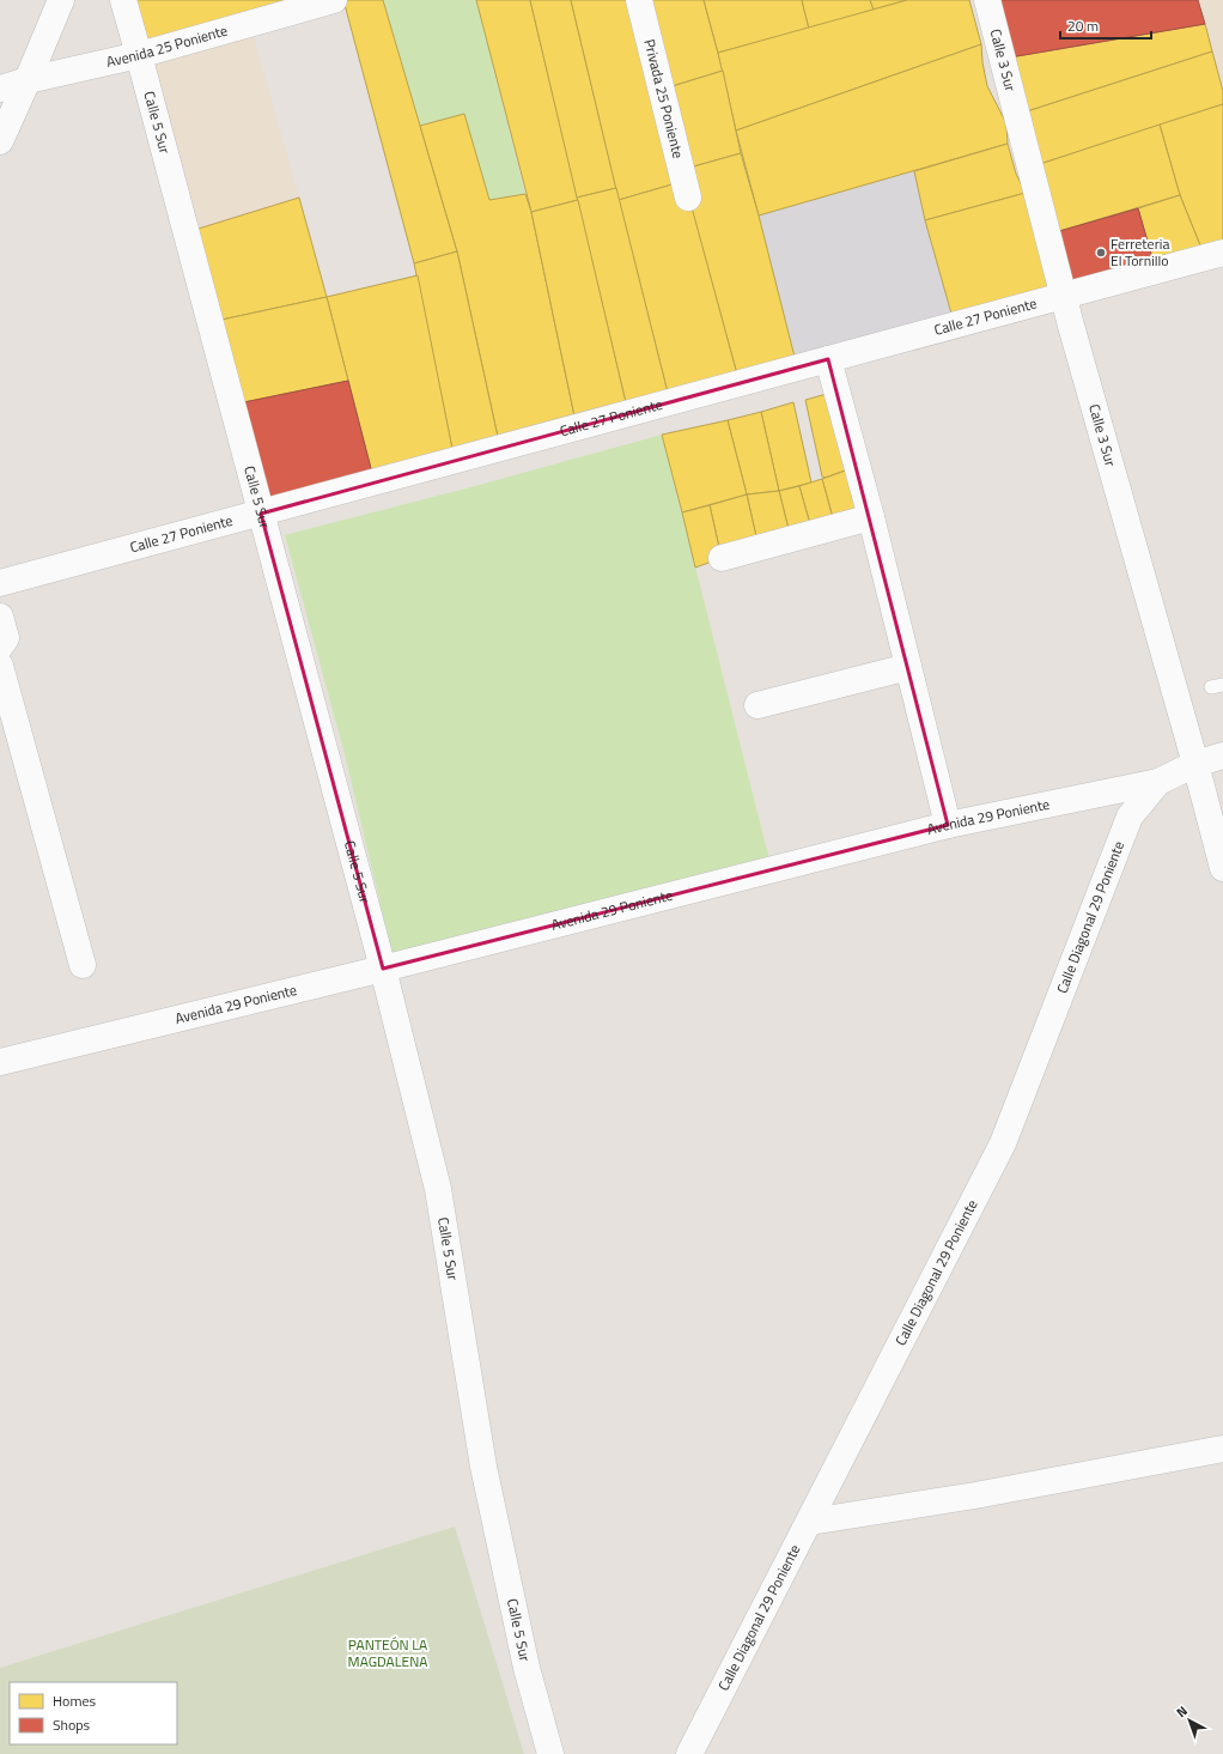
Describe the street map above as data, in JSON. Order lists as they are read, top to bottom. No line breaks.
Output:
{"streets":{"street":["Avenida 25 Poniente","Calle 3 Sur","Privada 25 Poniente","Calle 5 Sur","Calle 27 Poniente","Avenida 29 Poniente","Calle Diagonal 29 Poniente"]},"crossings":[["Avenida 25 Poniente","Calle 5 Sur"],["Calle 3 Sur","Calle 27 Poniente"],["Calle 3 Sur","Avenida 29 Poniente"],["Calle 5 Sur","Calle 27 Poniente"],["Calle 5 Sur","Avenida 29 Poniente"],["Avenida 29 Poniente","Calle Diagonal 29 Poniente"]],"parks":["PANTEÓN LA MAGDALENA"],"places":["Ferreteria El Tornillo"],"legend":["Homes","Shops"],"scale_bar":"20 m","north":"top left"}
